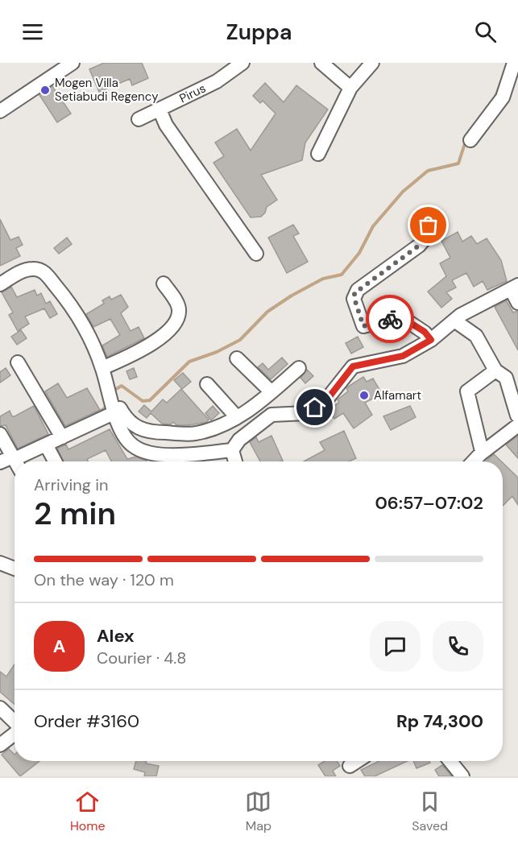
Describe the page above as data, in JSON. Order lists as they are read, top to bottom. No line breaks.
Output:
{"streets":{"street":["Pirus"]},"places":["Mogen Villa Setiabudi Regency","Alfamart"],"page":{"header":"Zuppa","heading":["2 min","Arriving in","06:57–07:02"],"panel":["Alex","Courier · 4.8","Order #3160","Rp 74,300"],"bar":"On the way · 120 m","round":"A","tabs":["Home","Map","Saved"]}}
